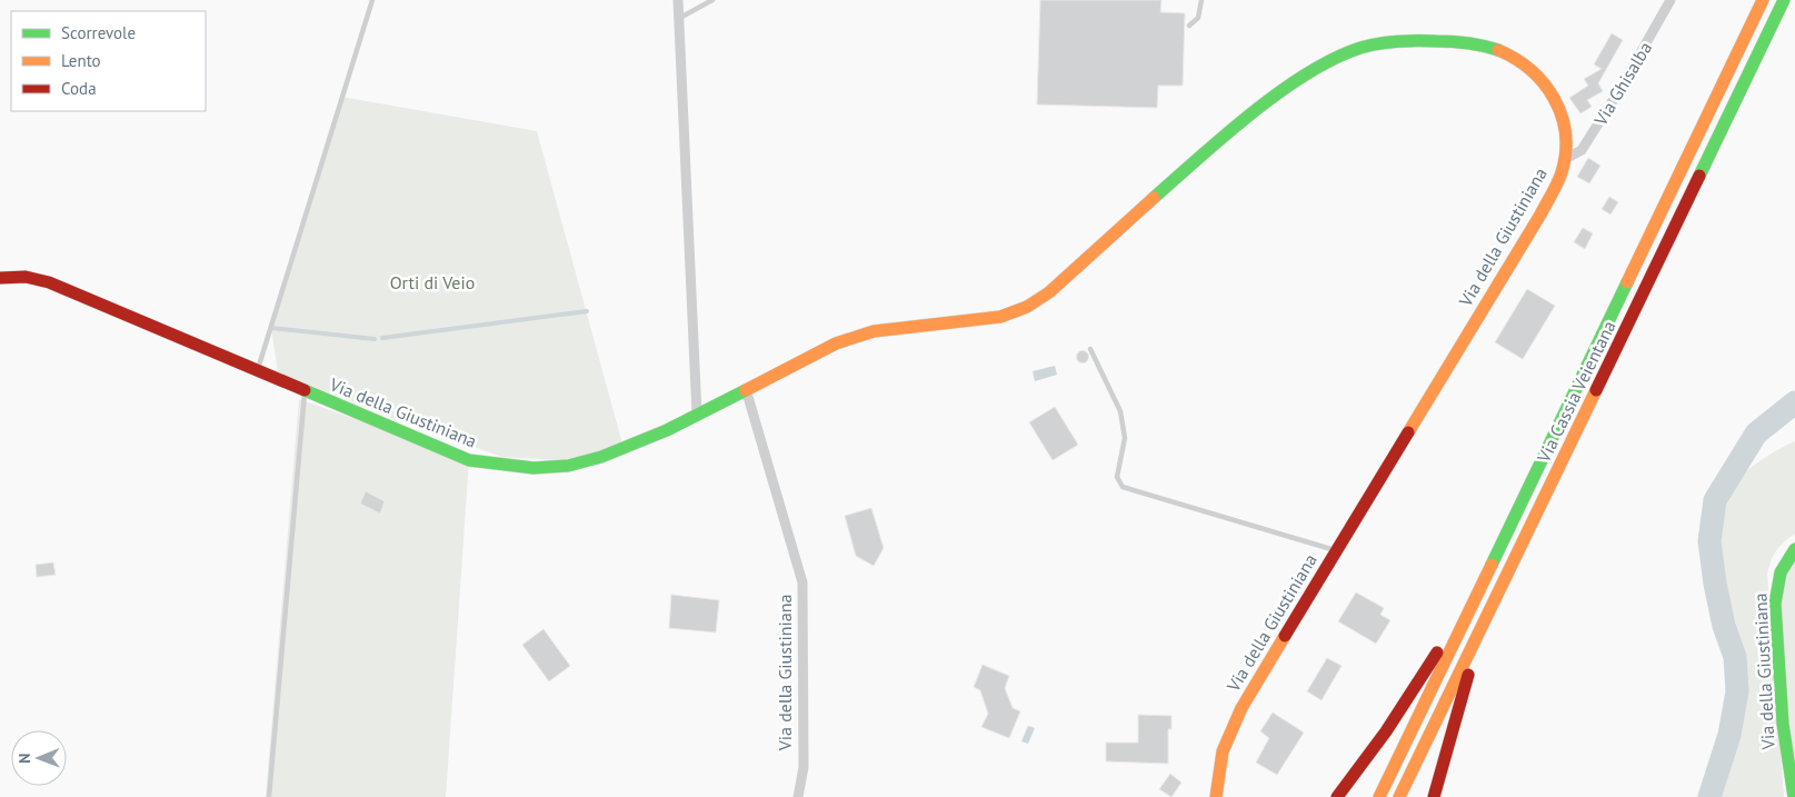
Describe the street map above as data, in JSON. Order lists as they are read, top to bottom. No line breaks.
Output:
{"streets":{"main road":["Via della Giustiniana","Via Cassia Veientana"],"street":["Via Ghisalba"]},"crossings":[["Via Ghisalba","Via della Giustiniana"]],"parks":["Orti di Veio"],"legend":["Scorrevole","Lento","Coda"],"north":"left"}
